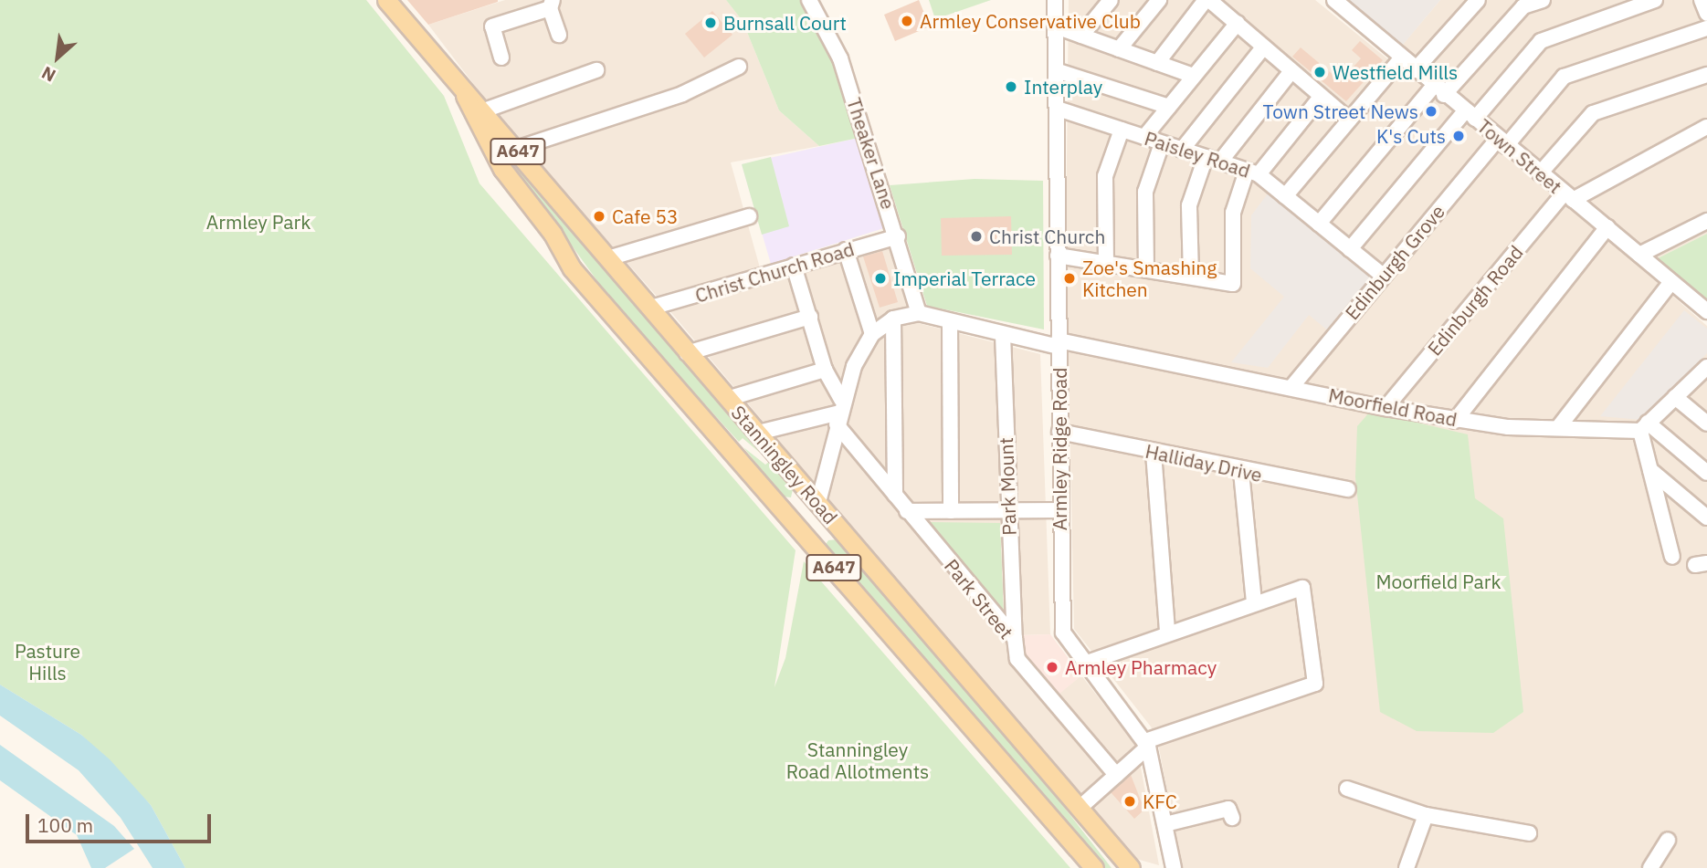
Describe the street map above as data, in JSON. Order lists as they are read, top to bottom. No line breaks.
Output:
{"streets":{"main road":["A647","Stanningley Road"],"street":["Theaker Lane","Paisley Road","Town Street","Edinburgh Grove","Christ Church Road","Edinburgh Road","Moorfield Road","Armley Ridge Road","Halliday Drive","Park Mount","Park Street"]},"crossings":[["Theaker Lane","Christ Church Road"],["Theaker Lane","Moorfield Road"],["Paisley Road","Edinburgh Grove"],["Paisley Road","Armley Ridge Road"],["Town Street","Edinburgh Grove"],["Town Street","Edinburgh Road"],["Edinburgh Grove","Moorfield Road"],["Christ Church Road","Stanningley Road"],["Christ Church Road","Park Street"],["Edinburgh Road","Moorfield Road"],["Moorfield Road","Armley Ridge Road"],["Moorfield Road","Park Mount"],["Armley Ridge Road","Halliday Drive"],["Park Mount","Park Street"]],"parks":["Armley Park","Moorfield Park","Pasture Hills","Stanningley Road Allotments"],"places":["Armley Conservative Club","Burnsall Court","Westfield Mills","Interplay","Town Street News","K's Cuts","Cafe 53","Christ Church","Imperial Terrace","Zoe's Smashing Kitchen","Armley Pharmacy","KFC"],"scale_bar":"100 m","north":"bottom left"}
